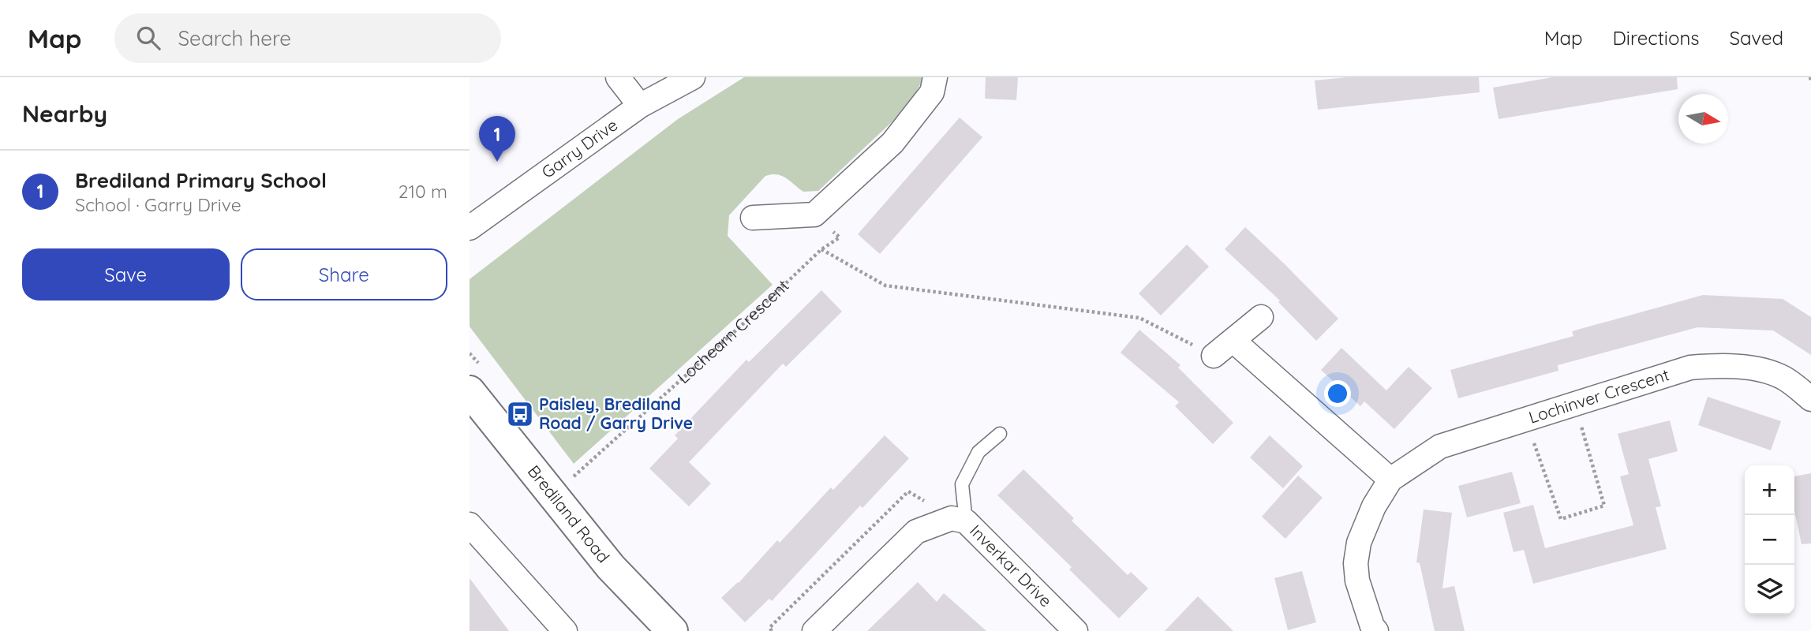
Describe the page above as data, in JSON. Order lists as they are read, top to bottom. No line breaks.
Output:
{"streets":{"street":["Garry Drive","Lochinver Crescent","Brediland Road","Inverkar Drive"],"path":["Lochearn Crescent"]},"crossings":[["Lochearn Crescent","Brediland Road"]],"places":{"bus stop":["Paisley, Brediland Road / Garry Drive"]},"north":"right","page":{"header":"Map","search":"Search here","nav":["Map","Directions","Saved"],"heading":"Nearby","pins":"1","list":[{"mark":"1","name":"Brediland Primary School","note":"School · Garry Drive","value":"210 m"}],"buttons":["Save","Share"],"map_buttons":["+","−"]}}
